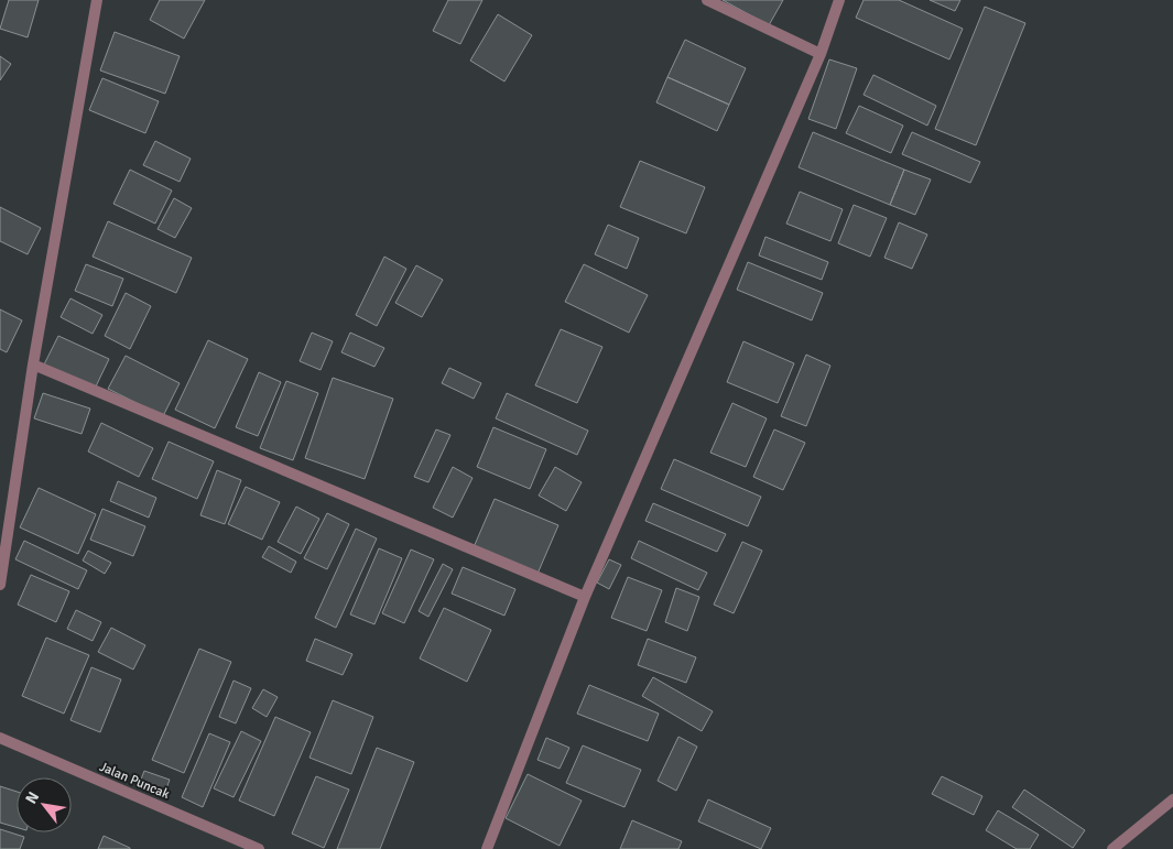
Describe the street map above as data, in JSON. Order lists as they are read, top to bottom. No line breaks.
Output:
{"streets":{"street":["Jalan Puncak"]},"north":"top left"}
